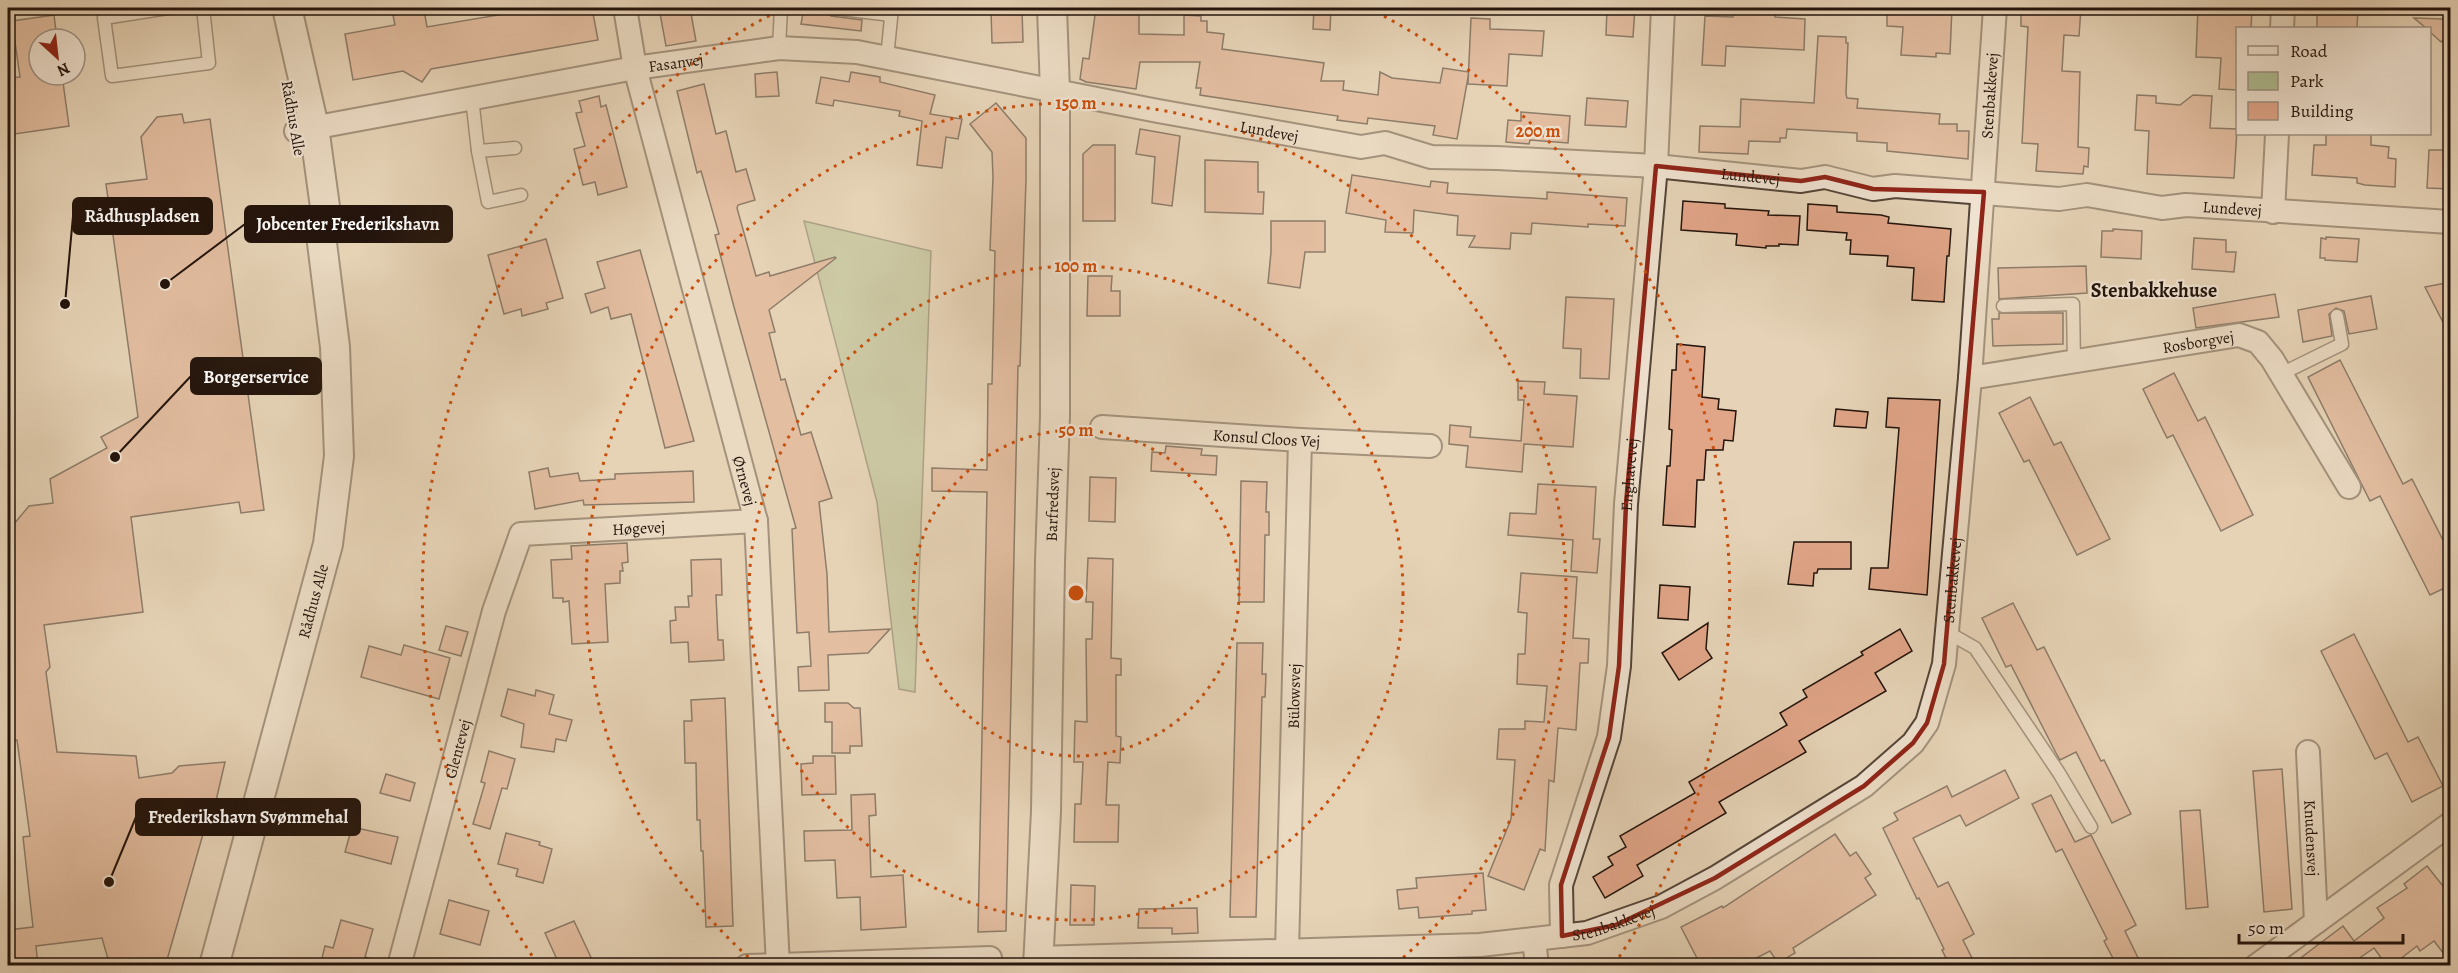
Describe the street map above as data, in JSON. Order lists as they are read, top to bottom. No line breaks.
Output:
{"streets":{"street":["Fasanvej","Stenbakkevej","Rådhus Alle","Lundevej","Rosborgvej","Konsul Cloos Vej","Enghavevej","Ørnevej","Barfredsvej","Høgevej","Bülowsvej","Glentevej","Knudensvej"]},"crossings":[["Fasanvej","Rådhus Alle"],["Fasanvej","Lundevej"],["Fasanvej","Ørnevej"],["Fasanvej","Barfredsvej"],["Stenbakkevej","Lundevej"],["Stenbakkevej","Rosborgvej"],["Stenbakkevej","Enghavevej"],["Stenbakkevej","Barfredsvej"],["Stenbakkevej","Bülowsvej"],["Lundevej","Enghavevej"],["Lundevej","Barfredsvej"],["Konsul Cloos Vej","Bülowsvej"],["Ørnevej","Høgevej"],["Høgevej","Glentevej"]],"districts":["Stenbakkehuse"],"places":["Jobcenter Frederikshavn","Rådhuspladsen","Borgerservice","Frederikshavn Svømmehal"],"legend":["Road","Park","Building"],"scale_bar":"50 m","north":"bottom right","rings":["150 m","200 m","100 m","50 m"]}
